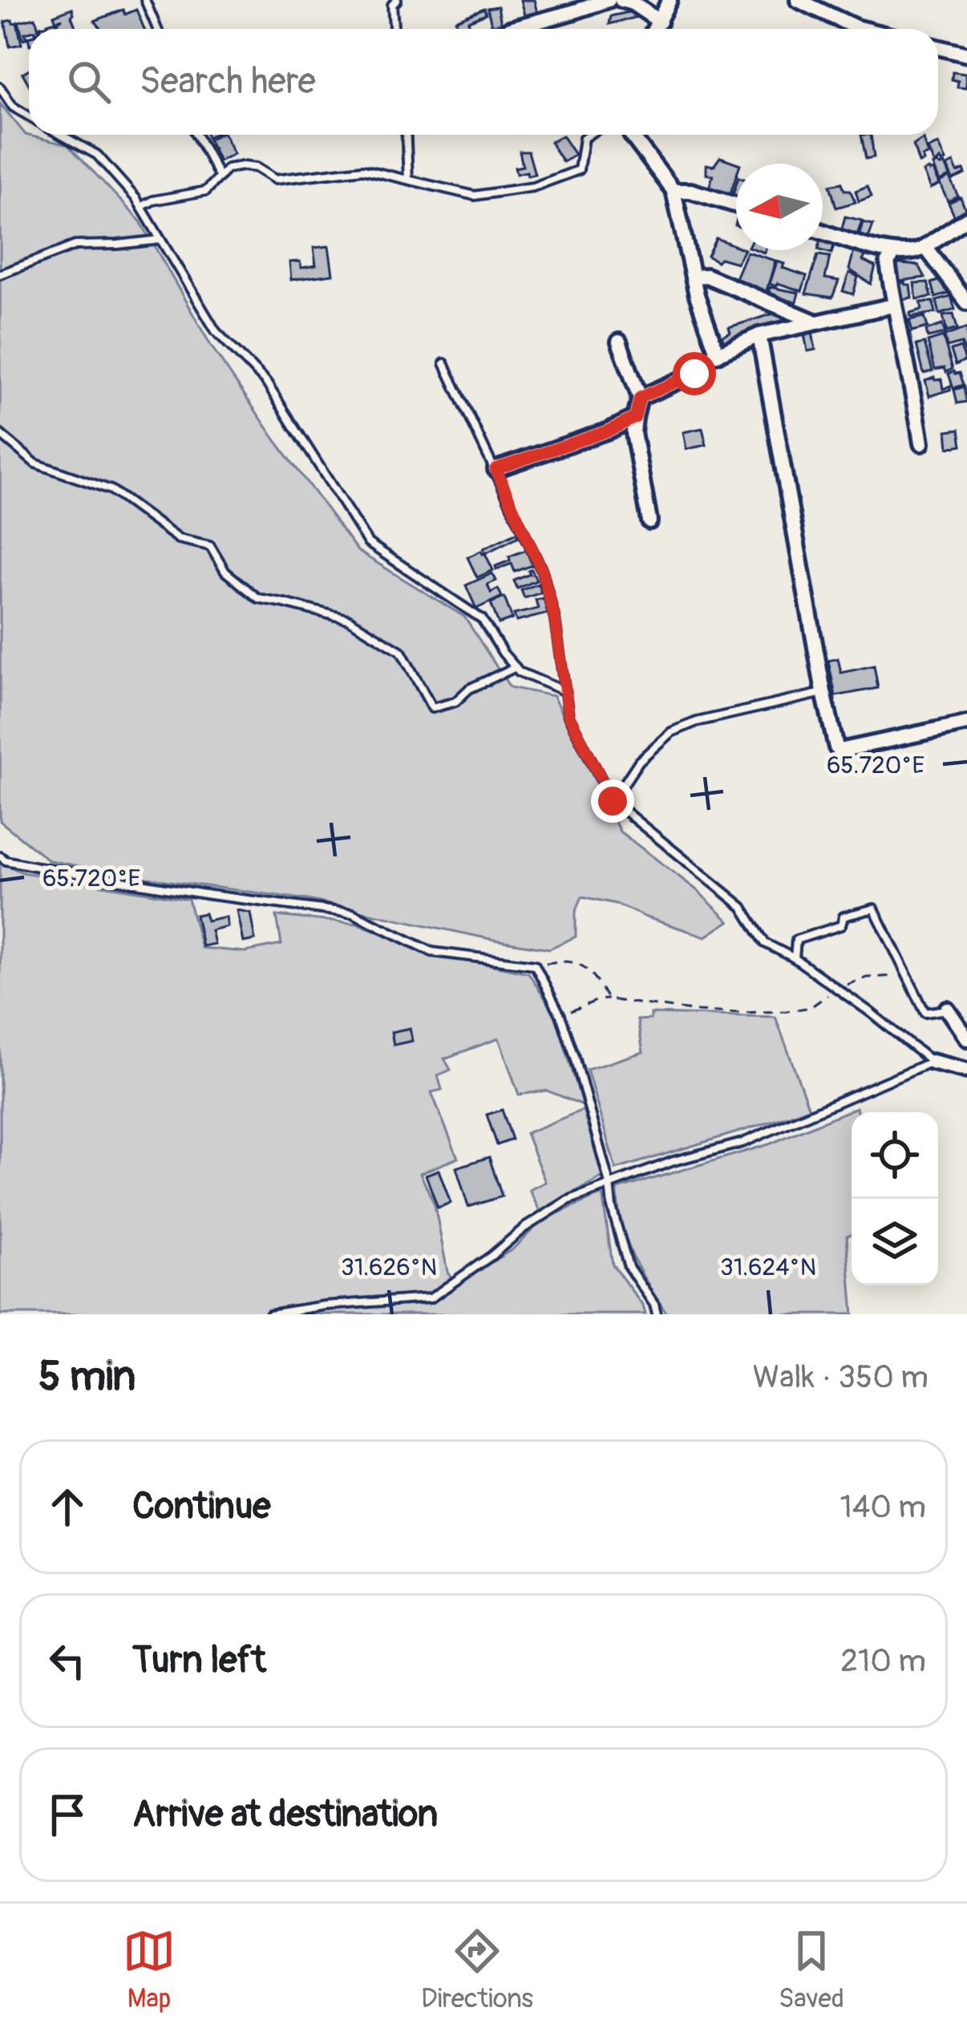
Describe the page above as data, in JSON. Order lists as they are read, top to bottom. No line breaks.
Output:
{"north":"left","page":{"search":"Search here","heading":["5 min","Walk · 350 m"],"list":[["Continue","140 m"],["Turn left","210 m"],"Arrive at destination"],"nav":["Map","Directions","Saved"]},"coordinates":["65.720°E","31.626°N","31.624°N"]}
